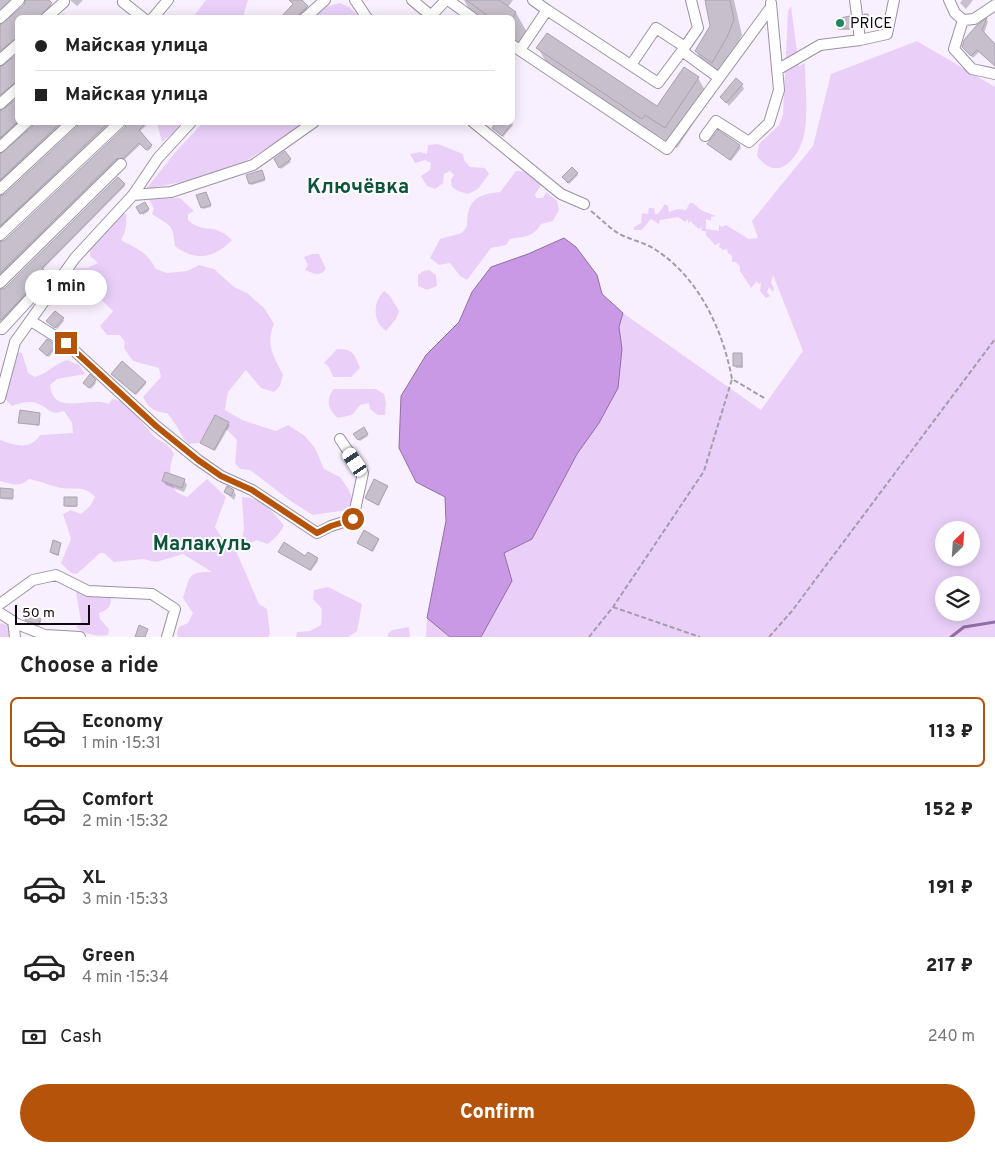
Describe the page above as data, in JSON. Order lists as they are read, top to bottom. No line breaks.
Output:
{"districts":["Ключёвка","Малакуль"],"places":["PRICE"],"scale_bar":"50 m","north":"top right","page":{"banner":["Майская улица","Майская улица"],"bubble":"1 min","scale":"50 m","heading":"Choose a ride","list":[{"name":"Economy","note":"1 min · 15:31","value":"113 ₽"},{"name":"Comfort","note":"2 min · 15:32","value":"152 ₽"},{"name":"XL","note":"3 min · 15:33","value":"191 ₽"},{"name":"Green","note":"4 min · 15:34","value":"217 ₽"}],"pay":["Cash","240 m"],"buttons":"Confirm"}}
